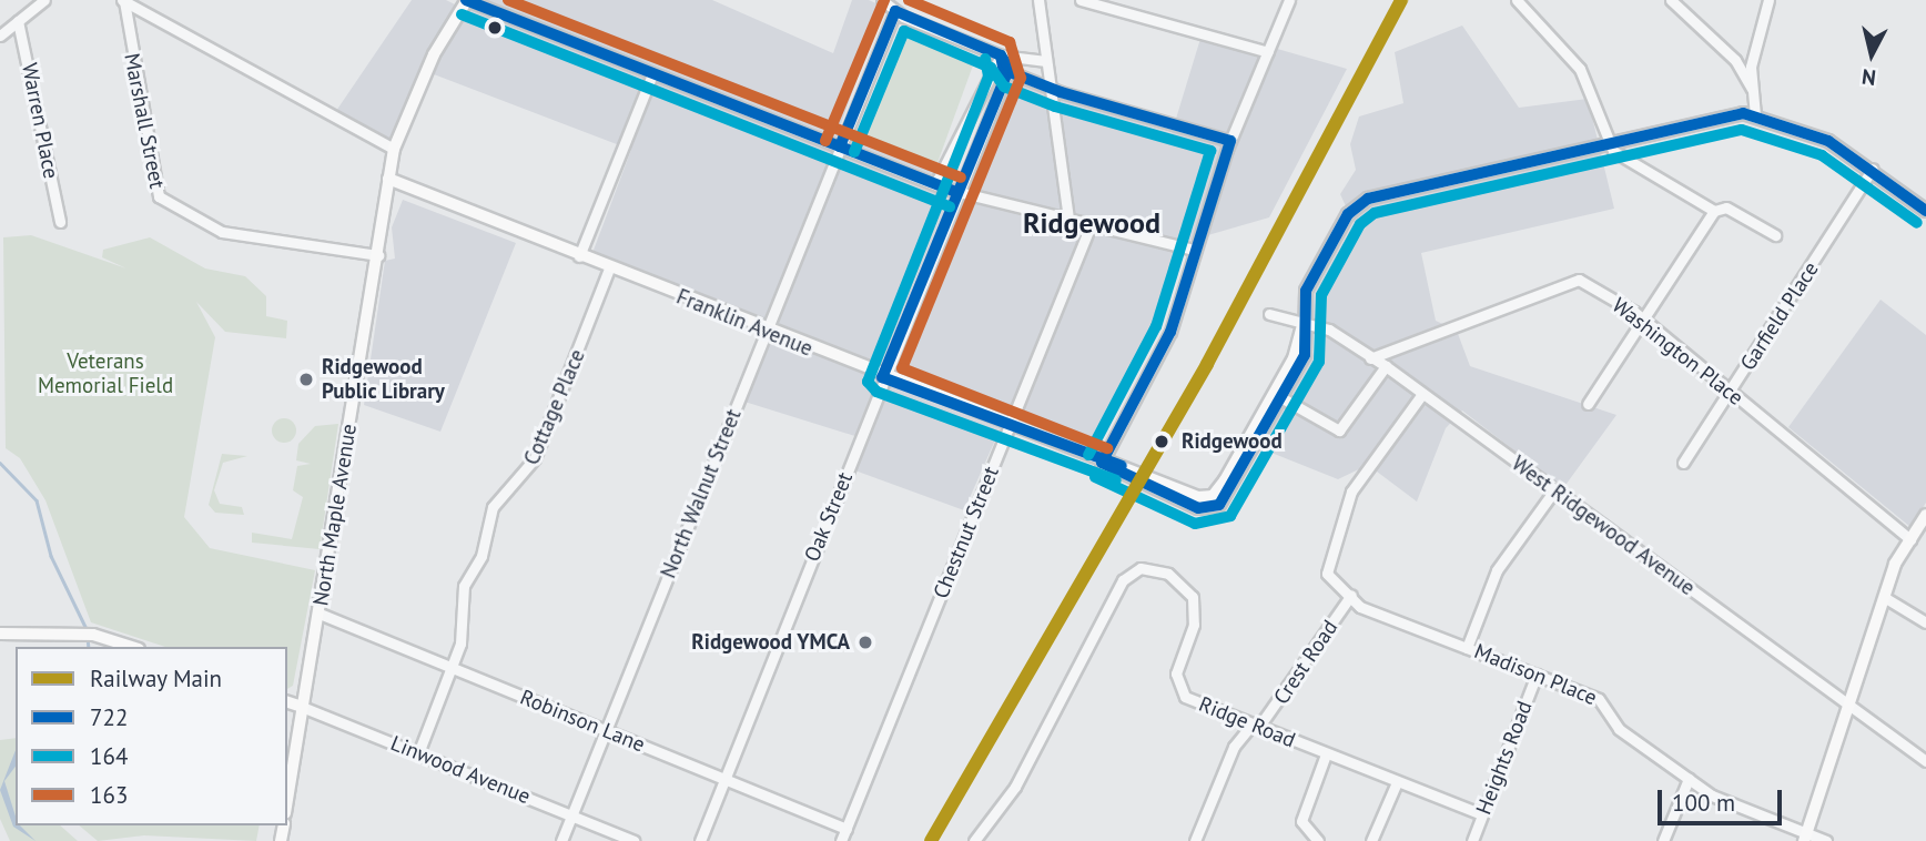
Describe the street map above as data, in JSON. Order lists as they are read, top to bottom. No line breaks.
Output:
{"streets":{"main road":["Franklin Avenue","North Maple Avenue","Linwood Avenue"],"street":["Warren Place","Marshall Street","Garfield Place","Washington Place","Cottage Place","North Walnut Street","Oak Street","West Ridgewood Avenue","Chestnut Street","Crest Road","Madison Place","Robinson Lane","Ridge Road","Heights Road"]},"crossings":[["Marshall Street","North Maple Avenue"],["Garfield Place","Washington Place"],["Franklin Avenue","Cottage Place"],["Franklin Avenue","North Walnut Street"],["Franklin Avenue","North Maple Avenue"],["Franklin Avenue","Oak Street"],["Franklin Avenue","Chestnut Street"],["Washington Place","West Ridgewood Avenue"],["Cottage Place","Robinson Lane"],["Cottage Place","Linwood Avenue"],["North Walnut Street","Robinson Lane"],["North Walnut Street","Linwood Avenue"],["North Maple Avenue","Robinson Lane"],["North Maple Avenue","Linwood Avenue"],["Oak Street","Robinson Lane"],["West Ridgewood Avenue","Madison Place"],["Chestnut Street","Robinson Lane"],["Crest Road","Madison Place"],["Crest Road","Ridge Road"],["Madison Place","Heights Road"],["Ridge Road","Heights Road"]],"districts":["Ridgewood"],"parks":["Veterans Memorial Field"],"places":["Ridgewood Public Library","Ridgewood","Ridgewood YMCA"],"lines":["rail line Main","transit line 722","transit line 163","transit line 164"],"legend":["Railway Main","722","164","163"],"scale_bar":"100 m","north":"bottom"}
